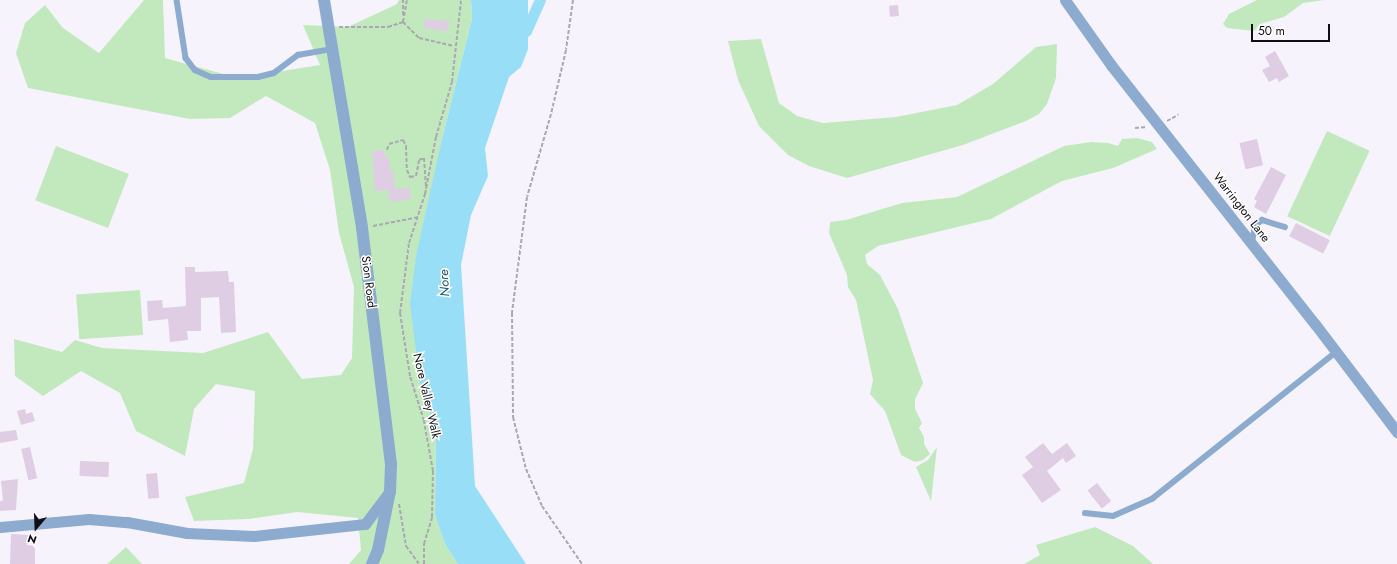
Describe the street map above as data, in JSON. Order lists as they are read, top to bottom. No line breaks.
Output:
{"streets":{"street":["Warrington Lane","Sion Road"],"path":["Nore Valley Walk"]},"water":["Nore"],"scale_bar":"50 m","north":"bottom"}
